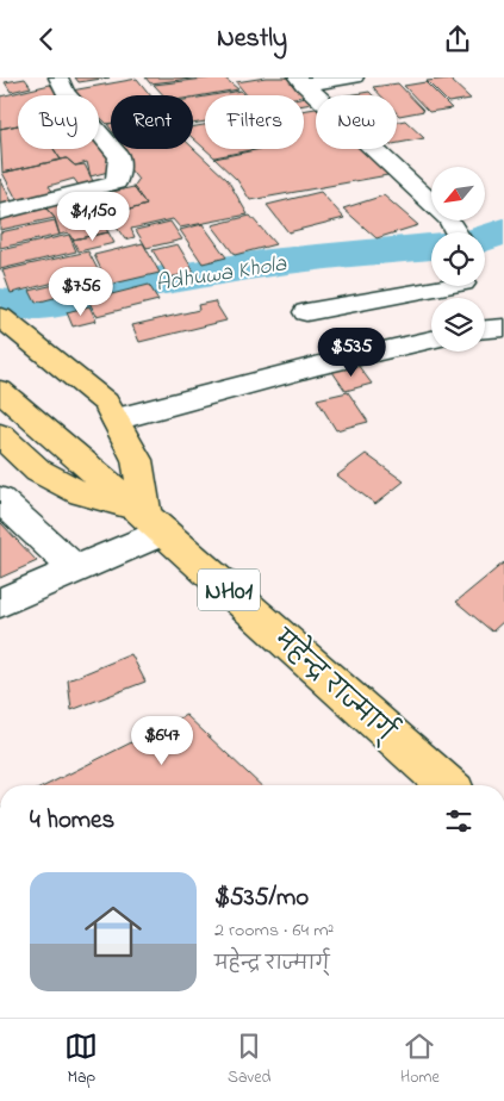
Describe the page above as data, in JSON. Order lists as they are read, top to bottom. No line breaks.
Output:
{"streets":{"highway":["NH01","महेन्द्र राज्मार्ग्"]},"water":["Adhuwa Khola"],"north":"bottom left","page":{"header":"Nestly","chip":["Buy","Rent","Filters","New"],"price":["$1,150","$756","$535","$647"],"heading":"4 homes","list":[{"name":"$535/mo","note":"2 rooms · 64 m² · महेन्द्र राज्मार्ग्"}],"tabs":["Map","Saved","Home"]}}
